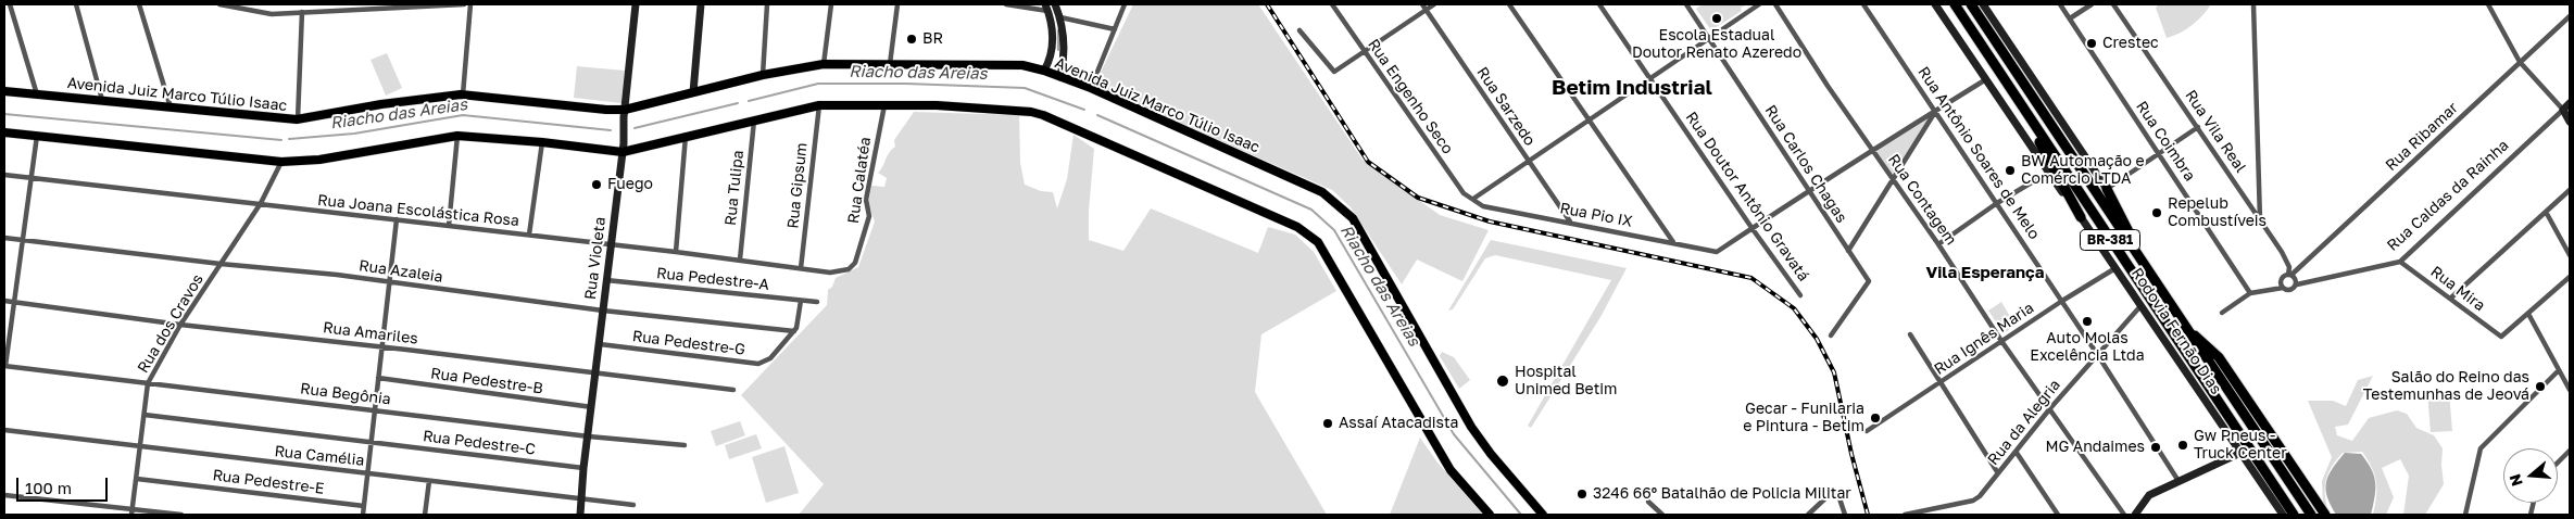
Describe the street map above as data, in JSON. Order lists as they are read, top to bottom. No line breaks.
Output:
{"streets":{"highway":["BR-381","Rodovia Fernão Dias"],"main road":["Avenida Juiz Marco Túlio Isaac","Rua Caldas da Rainha","Rua Violeta"],"street":["Rua Engenho Seco","Rua Sarzedo","Rua Vila Real","Rua Ribamar","Rua Coimbra","Rua Antônio Soares de Melo","Rua Carlos Chagas","Rua Calatéa","Rua Gipsum","Rua Tulipa","Rua Doutor Antônio Gravatá","Rua Contagem","Rua Joana Escolástica Rosa","Rua Pio IX","Rua Azaleia","Rua Pedestre-A","Rua Mira","Rua dos Cravos","Rua Amariles","Rua Ignês Maria","Rua Pedestre-G","Rua Pedestre-B","Rua Begônia","Rua da Alegria","Rua Pedestre-C","Rua Camélia","Rua Pedestre-E"]},"crossings":[["Avenida Juiz Marco Túlio Isaac","Rua Violeta"],["Rua Engenho Seco","Rua Pio IX"],["Rua Sarzedo","Rua Pio IX"],["Rua Vila Real","Rua Ribamar"],["Rua Vila Real","Rua Caldas da Rainha"],["Rua Ribamar","Rua Caldas da Rainha"],["Rua Antônio Soares de Melo","Rua Ignês Maria"],["Rua Antônio Soares de Melo","Rua da Alegria"],["Rua Calatéa","Rua Joana Escolástica Rosa"],["Rua Gipsum","Rua Joana Escolástica Rosa"],["Rua Tulipa","Rua Joana Escolástica Rosa"],["Rua Caldas da Rainha","Rua Mira"],["Rua Doutor Antônio Gravatá","Rua Pio IX"],["Rua Contagem","Rua Ignês Maria"],["Rua Contagem","Rua da Alegria"],["Rua Joana Escolástica Rosa","Rua Violeta"],["Rua Joana Escolástica Rosa","Rua dos Cravos"],["BR-381","Rodovia Fernão Dias"],["Rua Violeta","Rua Azaleia"],["Rua Violeta","Rua Pedestre-A"],["Rua Violeta","Rua Amariles"],["Rua Violeta","Rua Pedestre-G"],["Rua Violeta","Rua Pedestre-B"],["Rua Violeta","Rua Begônia"],["Rua Violeta","Rua Pedestre-C"],["Rua Violeta","Rua Camélia"],["Rua Azaleia","Rua dos Cravos"],["Rua Azaleia","Rua Pedestre-G"],["Rua dos Cravos","Rua Amariles"],["Rua dos Cravos","Rua Begônia"],["Rua dos Cravos","Rua Pedestre-C"],["Rua dos Cravos","Rua Camélia"],["Rua dos Cravos","Rua Pedestre-E"],["Rodovia Fernão Dias","Rua Ignês Maria"],["Rodovia Fernão Dias","Rua da Alegria"]],"districts":["Betim Industrial","Vila Esperança"],"water":["Riacho das Areias"],"places":["Escola Estadual Doutor Renato Azeredo","BR","Crestec","BW Automação e Comércio LTDA","Fuego","Repelub Combustíveis","Auto Molas Excelência Ltda","Hospital Unimed Betim","Salão do Reino das Testemunhas de Jeová","Gecar - Funilaria e Pintura - Betim","Assaí Atacadista","Gw Pneus - Truck Center","MG Andaimes","3246 66º Batalhão de Policia Militar"],"scale_bar":"100 m","north":"left"}
